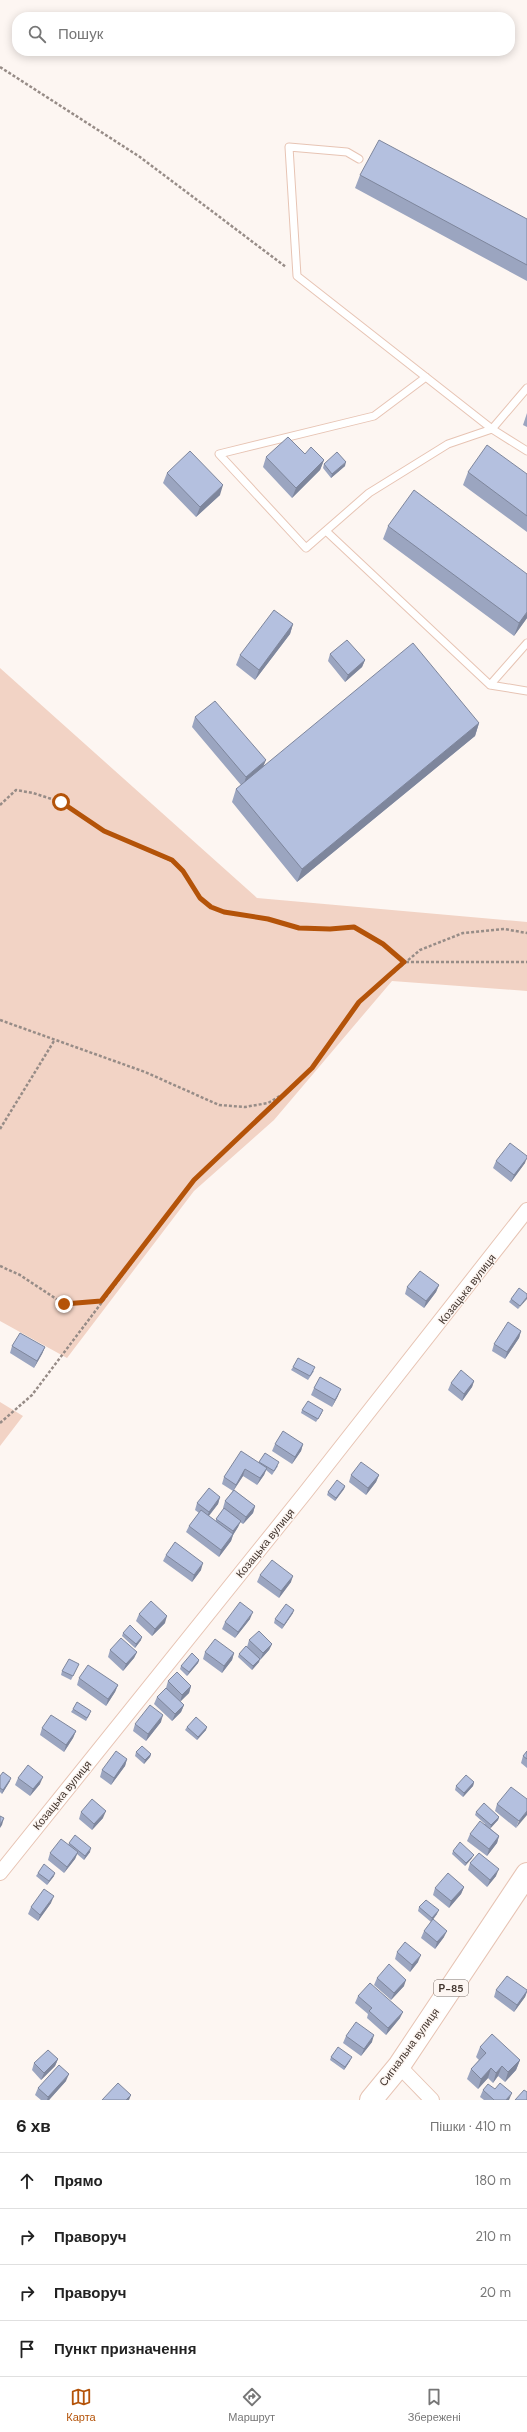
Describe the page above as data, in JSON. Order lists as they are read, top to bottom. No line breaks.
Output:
{"streets":{"main road":["Р-85","Сигнальна вулиця"],"street":["Козацька вулиця"]},"page":{"search":"Пошук","heading":["6 хв","Пішки · 410 m"],"list":[["Прямо","180 m"],["Праворуч","210 m"],["Праворуч","20 m"],"Пункт призначення"],"nav":["Карта","Маршрут","Збережені"]}}
